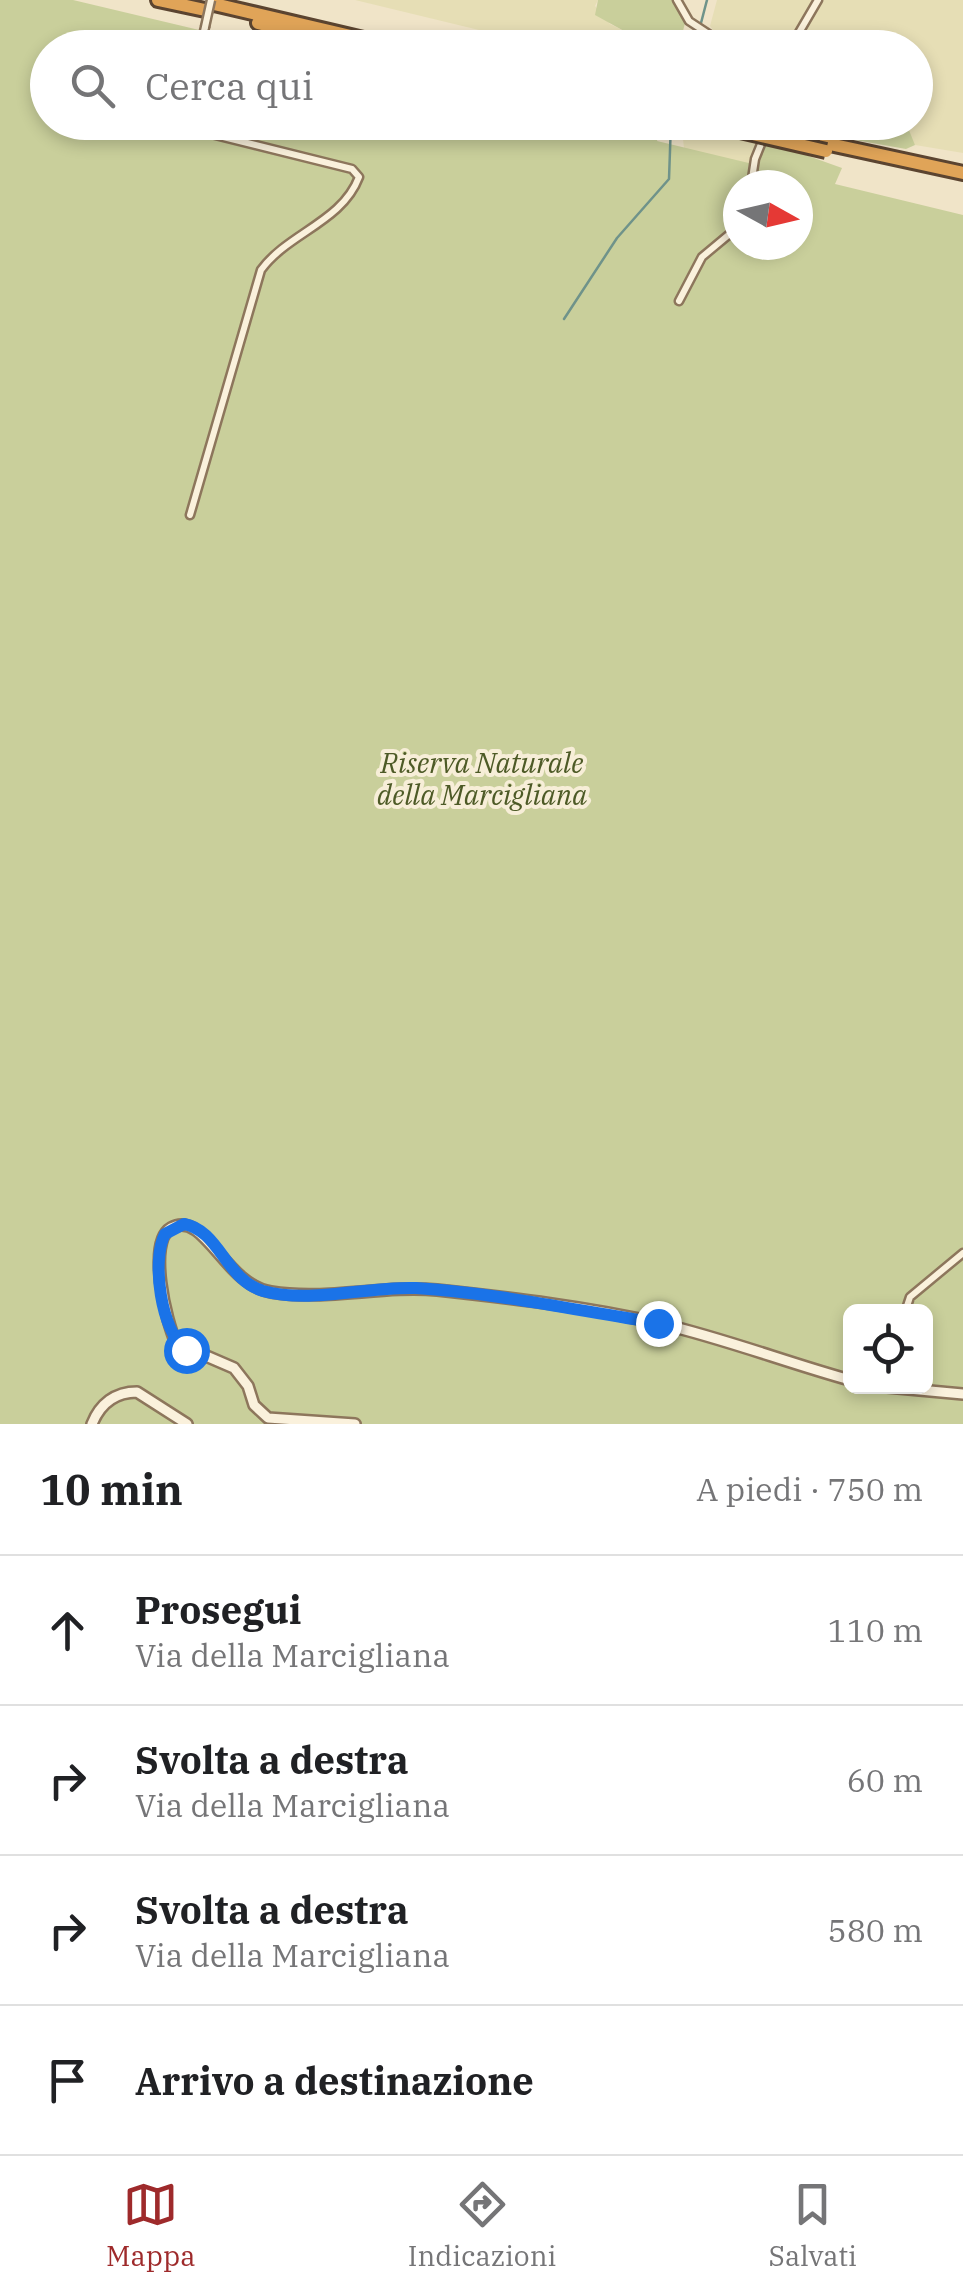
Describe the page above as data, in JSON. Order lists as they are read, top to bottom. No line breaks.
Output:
{"parks":["Riserva Naturale della Marcigliana"],"north":"right","page":{"search":"Cerca qui","heading":["10 min","A piedi · 750 m"],"list":[["Prosegui","Via della Marcigliana","110 m"],["Svolta a destra","Via della Marcigliana","60 m"],["Svolta a destra","Via della Marcigliana","580 m"],"Arrivo a destinazione"],"nav":["Mappa","Indicazioni","Salvati"]}}
